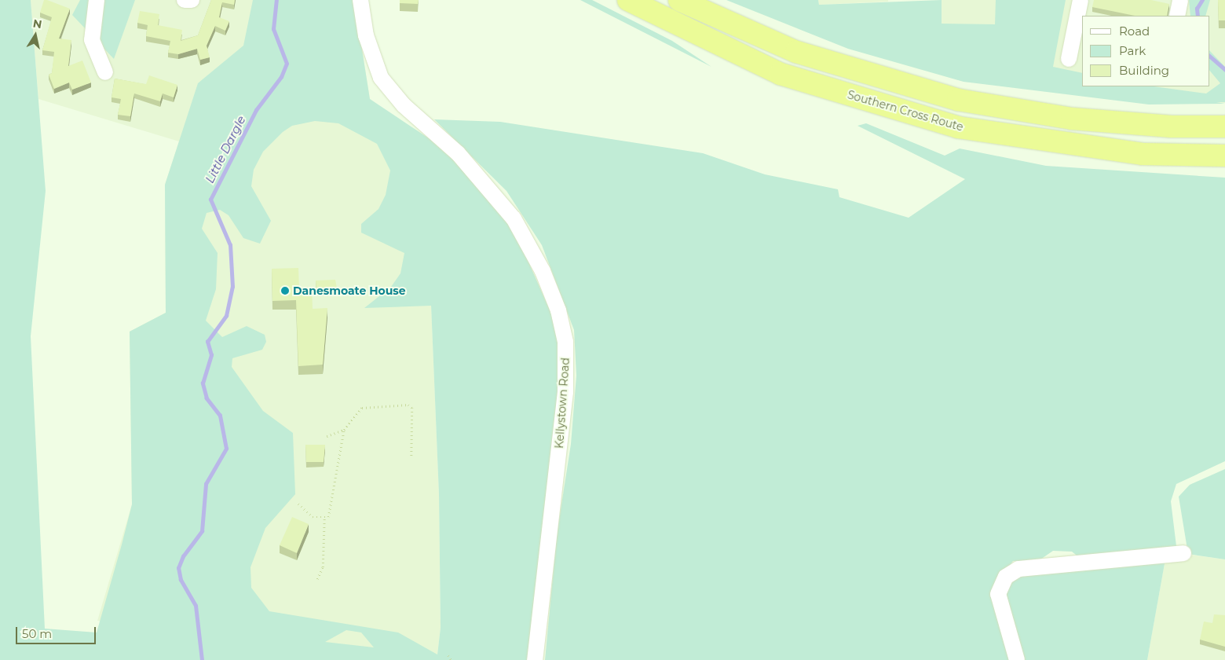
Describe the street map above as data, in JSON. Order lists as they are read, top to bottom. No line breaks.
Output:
{"streets":{"highway":["Southern Cross Route"],"street":["Kellystown Road"]},"water":["Little Dargle"],"places":["Danesmoate House"],"legend":["Road","Park","Building"],"scale_bar":"50 m","north":"top"}
